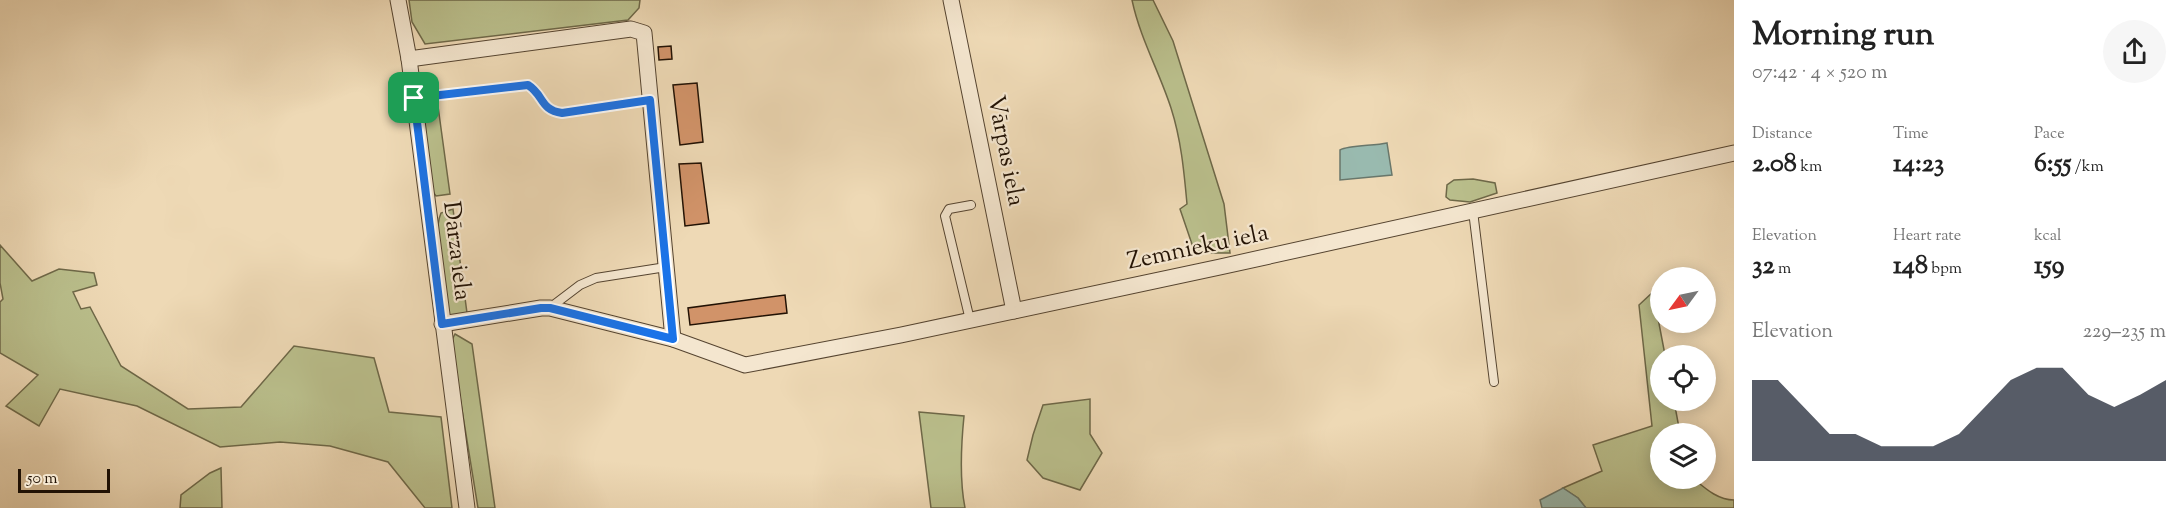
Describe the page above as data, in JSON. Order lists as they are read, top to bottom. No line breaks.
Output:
{"streets":{"street":["Vārpas iela","Zemnieku iela","Dārza iela"]},"crossings":[["Vārpas iela","Zemnieku iela"]],"scale_bar":"50 m","north":"bottom left","page":{"heading":["Morning run","07:42 · 4 × 520 m"],"stats":[["Distance","2.08 km"],["Time","14:23"],["Pace","6:55 /km"],["Elevation","32 m"],["Heart rate","148 bpm"],["kcal","159"]],"chart":["Elevation","229–235 m"],"scale":"50 m"}}
